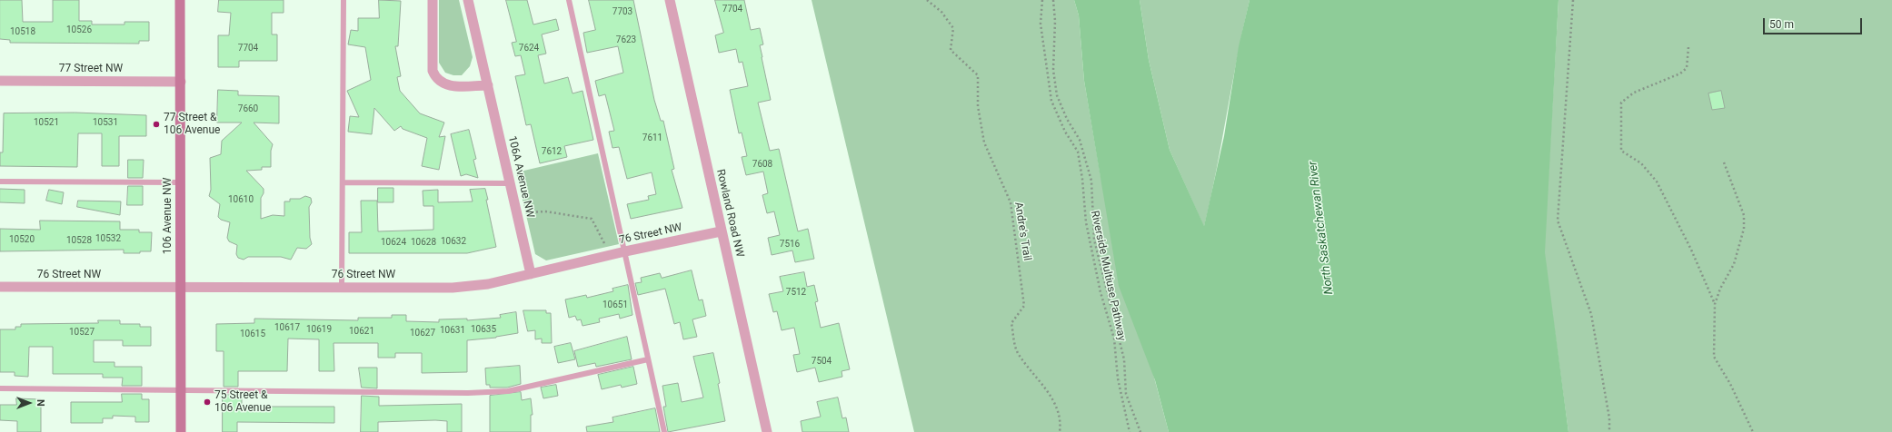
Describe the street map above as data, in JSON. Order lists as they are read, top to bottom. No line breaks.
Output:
{"streets":{"main road":["106 Avenue NW"],"street":["77 Street NW","106A Avenue NW","Rowland Road NW","76 Street NW"],"path":["Andre's Trail","Riverside Multiuse Pathway"]},"crossings":[["77 Street NW","106 Avenue NW"],["106A Avenue NW","76 Street NW"],["Rowland Road NW","76 Street NW"],["106 Avenue NW","76 Street NW"]],"water":["North Saskatchewan River"],"places":["77 Street & 106 Avenue","75 Street & 106 Avenue"],"house_numbers":["7704","7703","10526","10518","7623","7704","7624","7660","10521","10531","7611","7612","7608","10610","10532","10520","10528","10632","10624","10628","7516","7512","10651","10617","10619","10635","10631","10621","10527","10627","10615","7504"],"scale_bar":"50 m","north":"right"}
